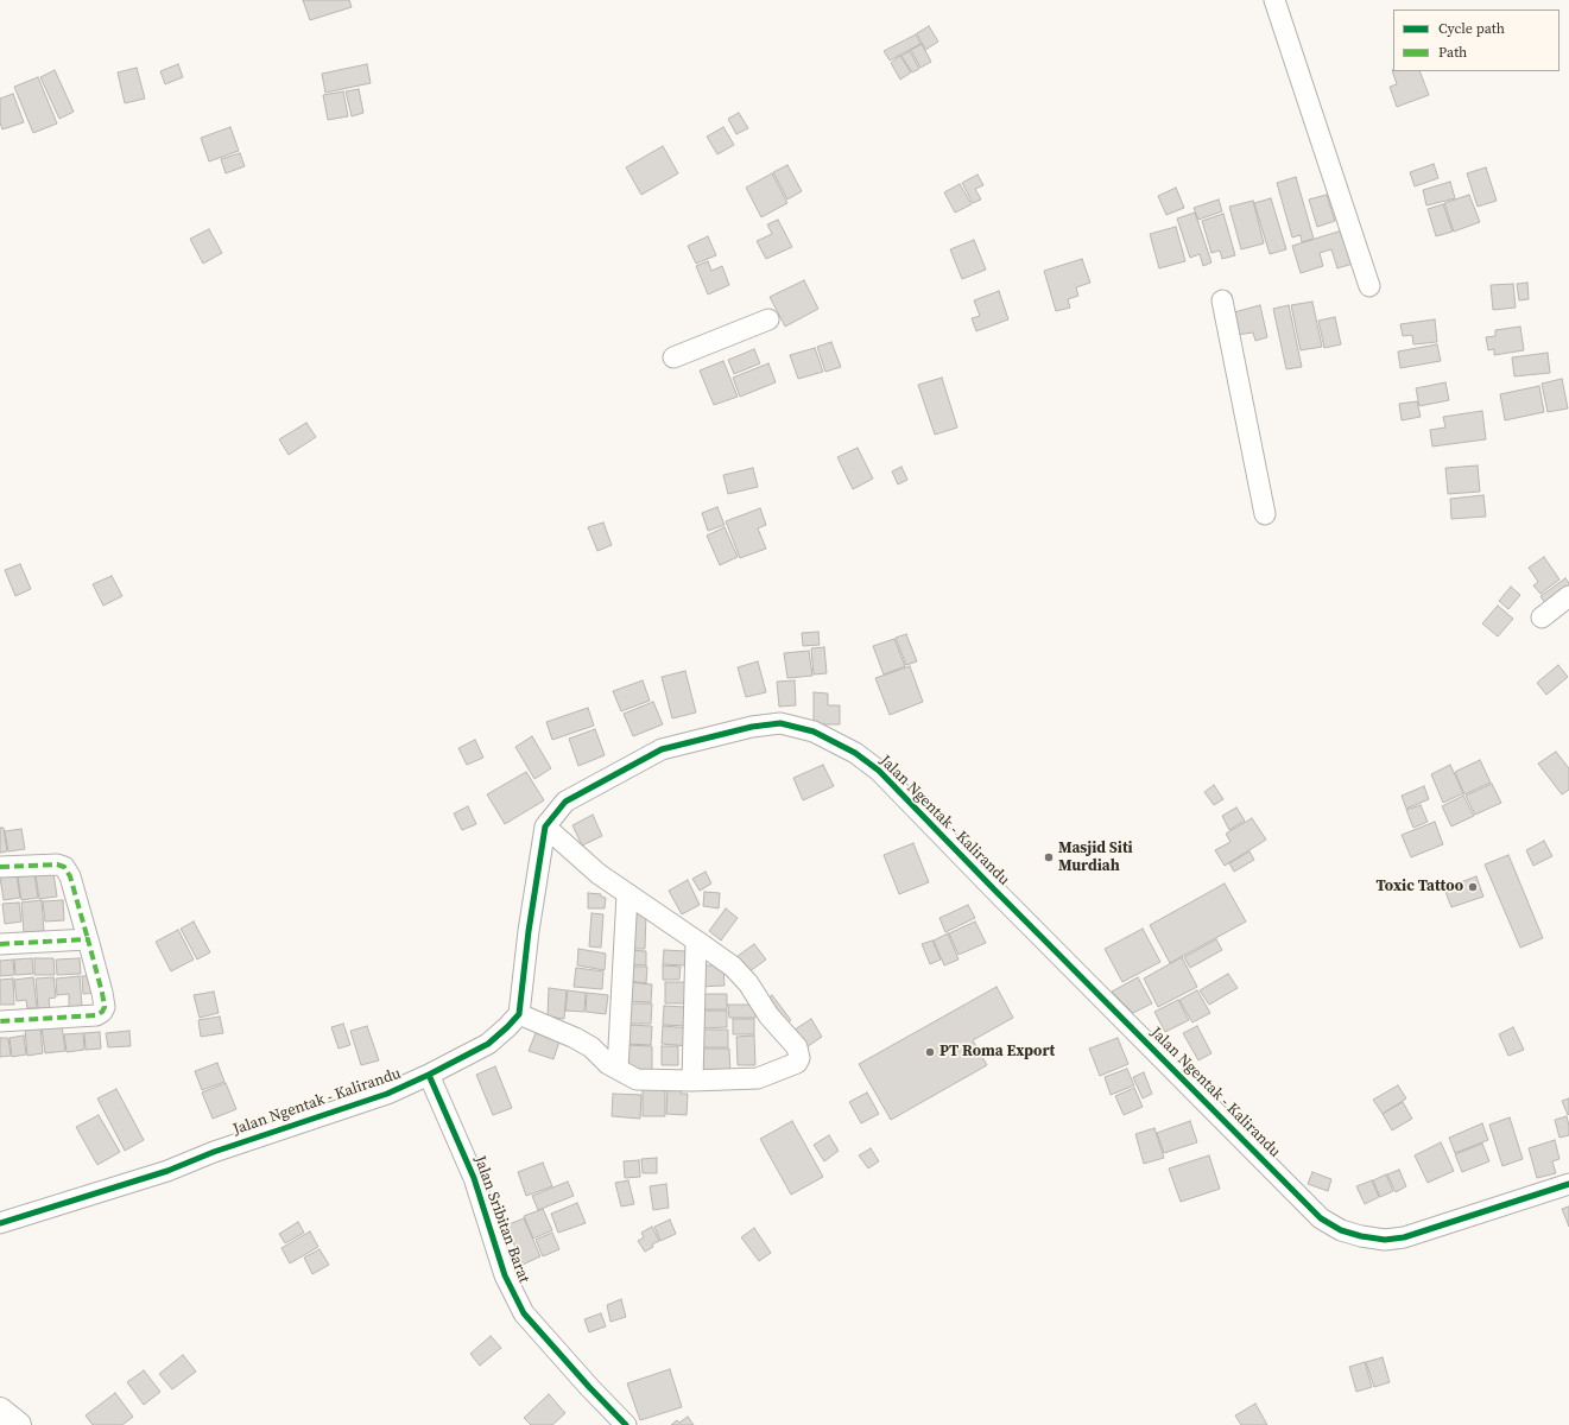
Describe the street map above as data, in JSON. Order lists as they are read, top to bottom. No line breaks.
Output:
{"streets":{"street":["Jalan Ngentak - Kalirandu","Jalan Sribitan Barat"]},"crossings":[["Jalan Ngentak - Kalirandu","Jalan Sribitan Barat"]],"places":["Masjid Siti Murdiah","Toxic Tattoo","PT Roma Export"],"legend":["Cycle path","Path"]}
